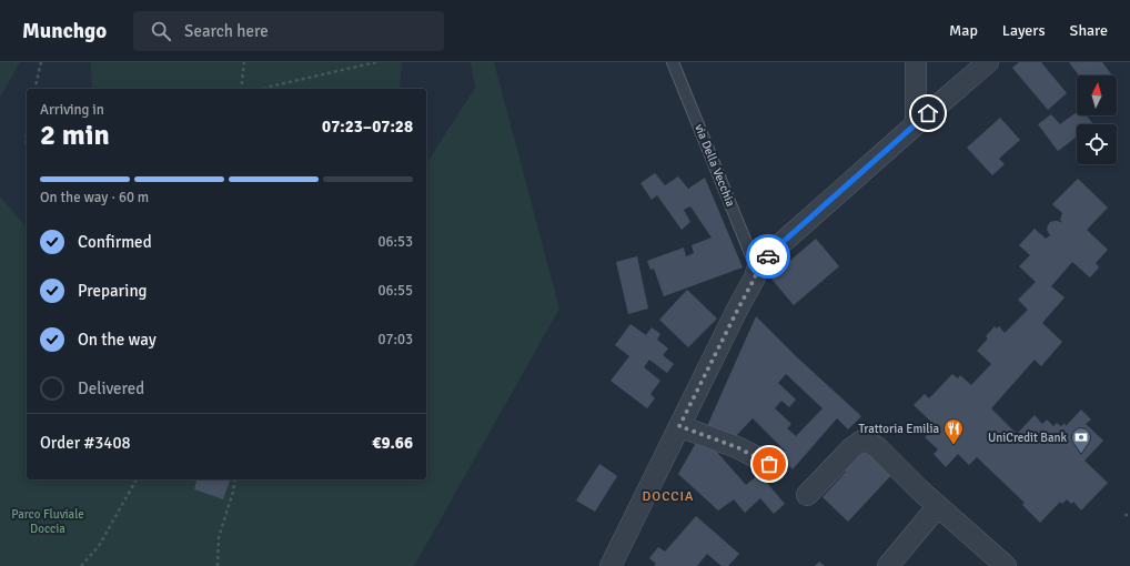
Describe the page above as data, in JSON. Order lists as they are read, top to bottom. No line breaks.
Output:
{"streets":{"lane":["via Della Vecchia"]},"districts":["DOCCIA"],"parks":["Parco Fluviale Doccia"],"places":{"restaurant":["Trattoria Emilia"],"bank":["UniCredit Bank"]},"north":"top","page":{"header":"Munchgo","search":"Search here","nav":["Map","Layers","Share"],"heading":["2 min","Arriving in","07:23–07:28"],"panel":["Order #3408","€9.66"],"bar":"On the way · 60 m","list":[["Confirmed","06:53"],["Preparing","06:55"],["On the way","07:03"],"Delivered"]}}
